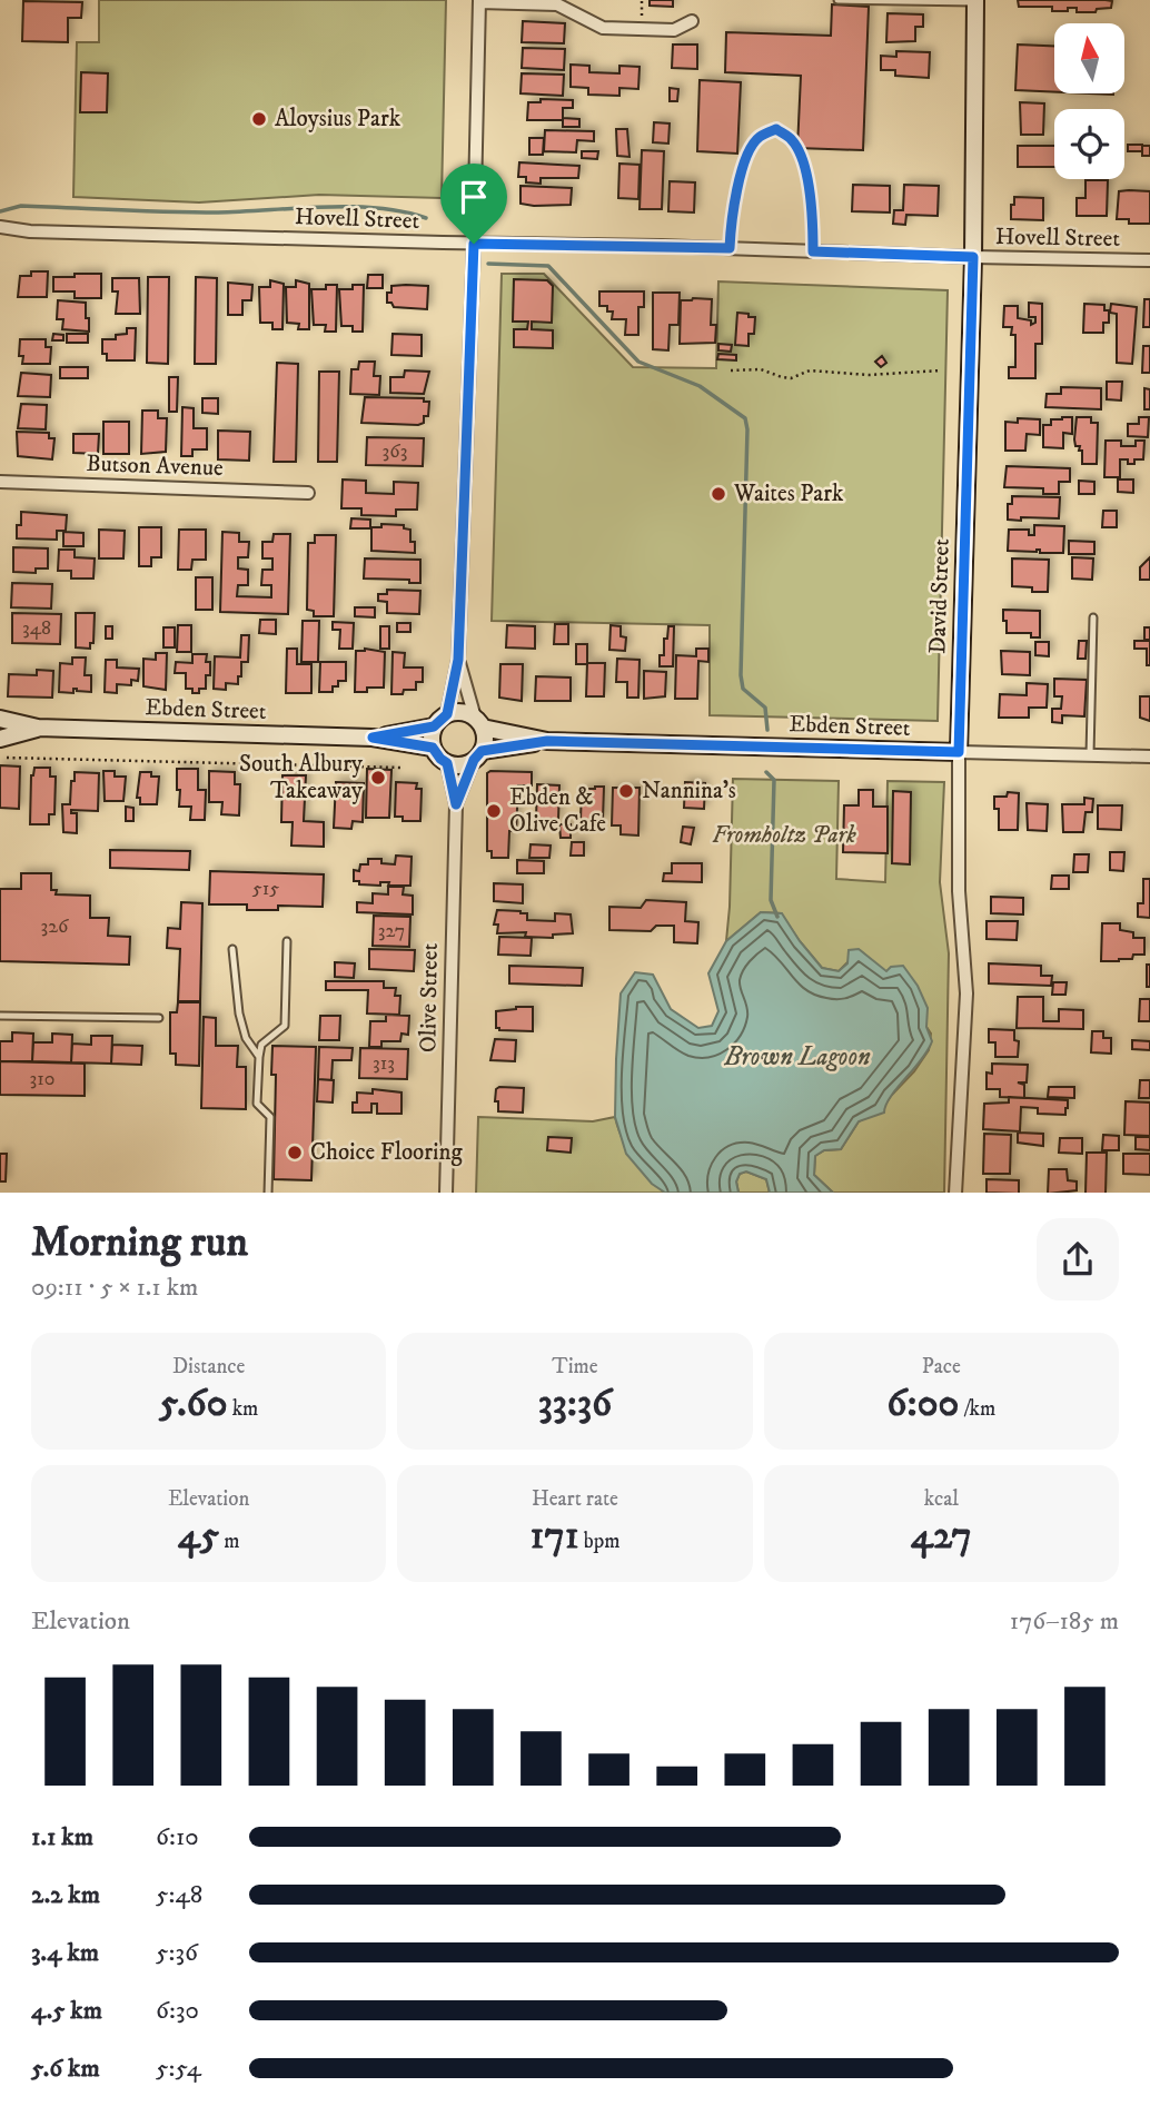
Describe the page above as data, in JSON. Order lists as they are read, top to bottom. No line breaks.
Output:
{"streets":{"street":["Hovell Street","Butson Avenue","David Street","Ebden Street","Olive Street"]},"crossings":[["Hovell Street","David Street"],["David Street","Ebden Street"],["Ebden Street","Olive Street"]],"water":["Brown Lagoon"],"parks":["Fromholtz Park"],"places":["Aloysius Park","Waites Park","South Albury Takeaway","Nannina's","Ebden & Olive Cafe","Choice Flooring"],"house_numbers":["363","348","515","326","327","313","310"],"north":"top","page":{"heading":["Morning run","09:11 · 5 × 1.1 km"],"stats":[["Distance","5.60 km"],["Time","33:36"],["Pace","6:00 /km"],["Elevation","45 m"],["Heart rate","171 bpm"],["kcal","427"]],"chart":["Elevation","176–185 m"],"list":[{"name":"1.1 km","note":"6:10"},{"name":"2.2 km","note":"5:48"},{"name":"3.4 km","note":"5:36"},{"name":"4.5 km","note":"6:30"},{"name":"5.6 km","note":"5:54"}]}}
